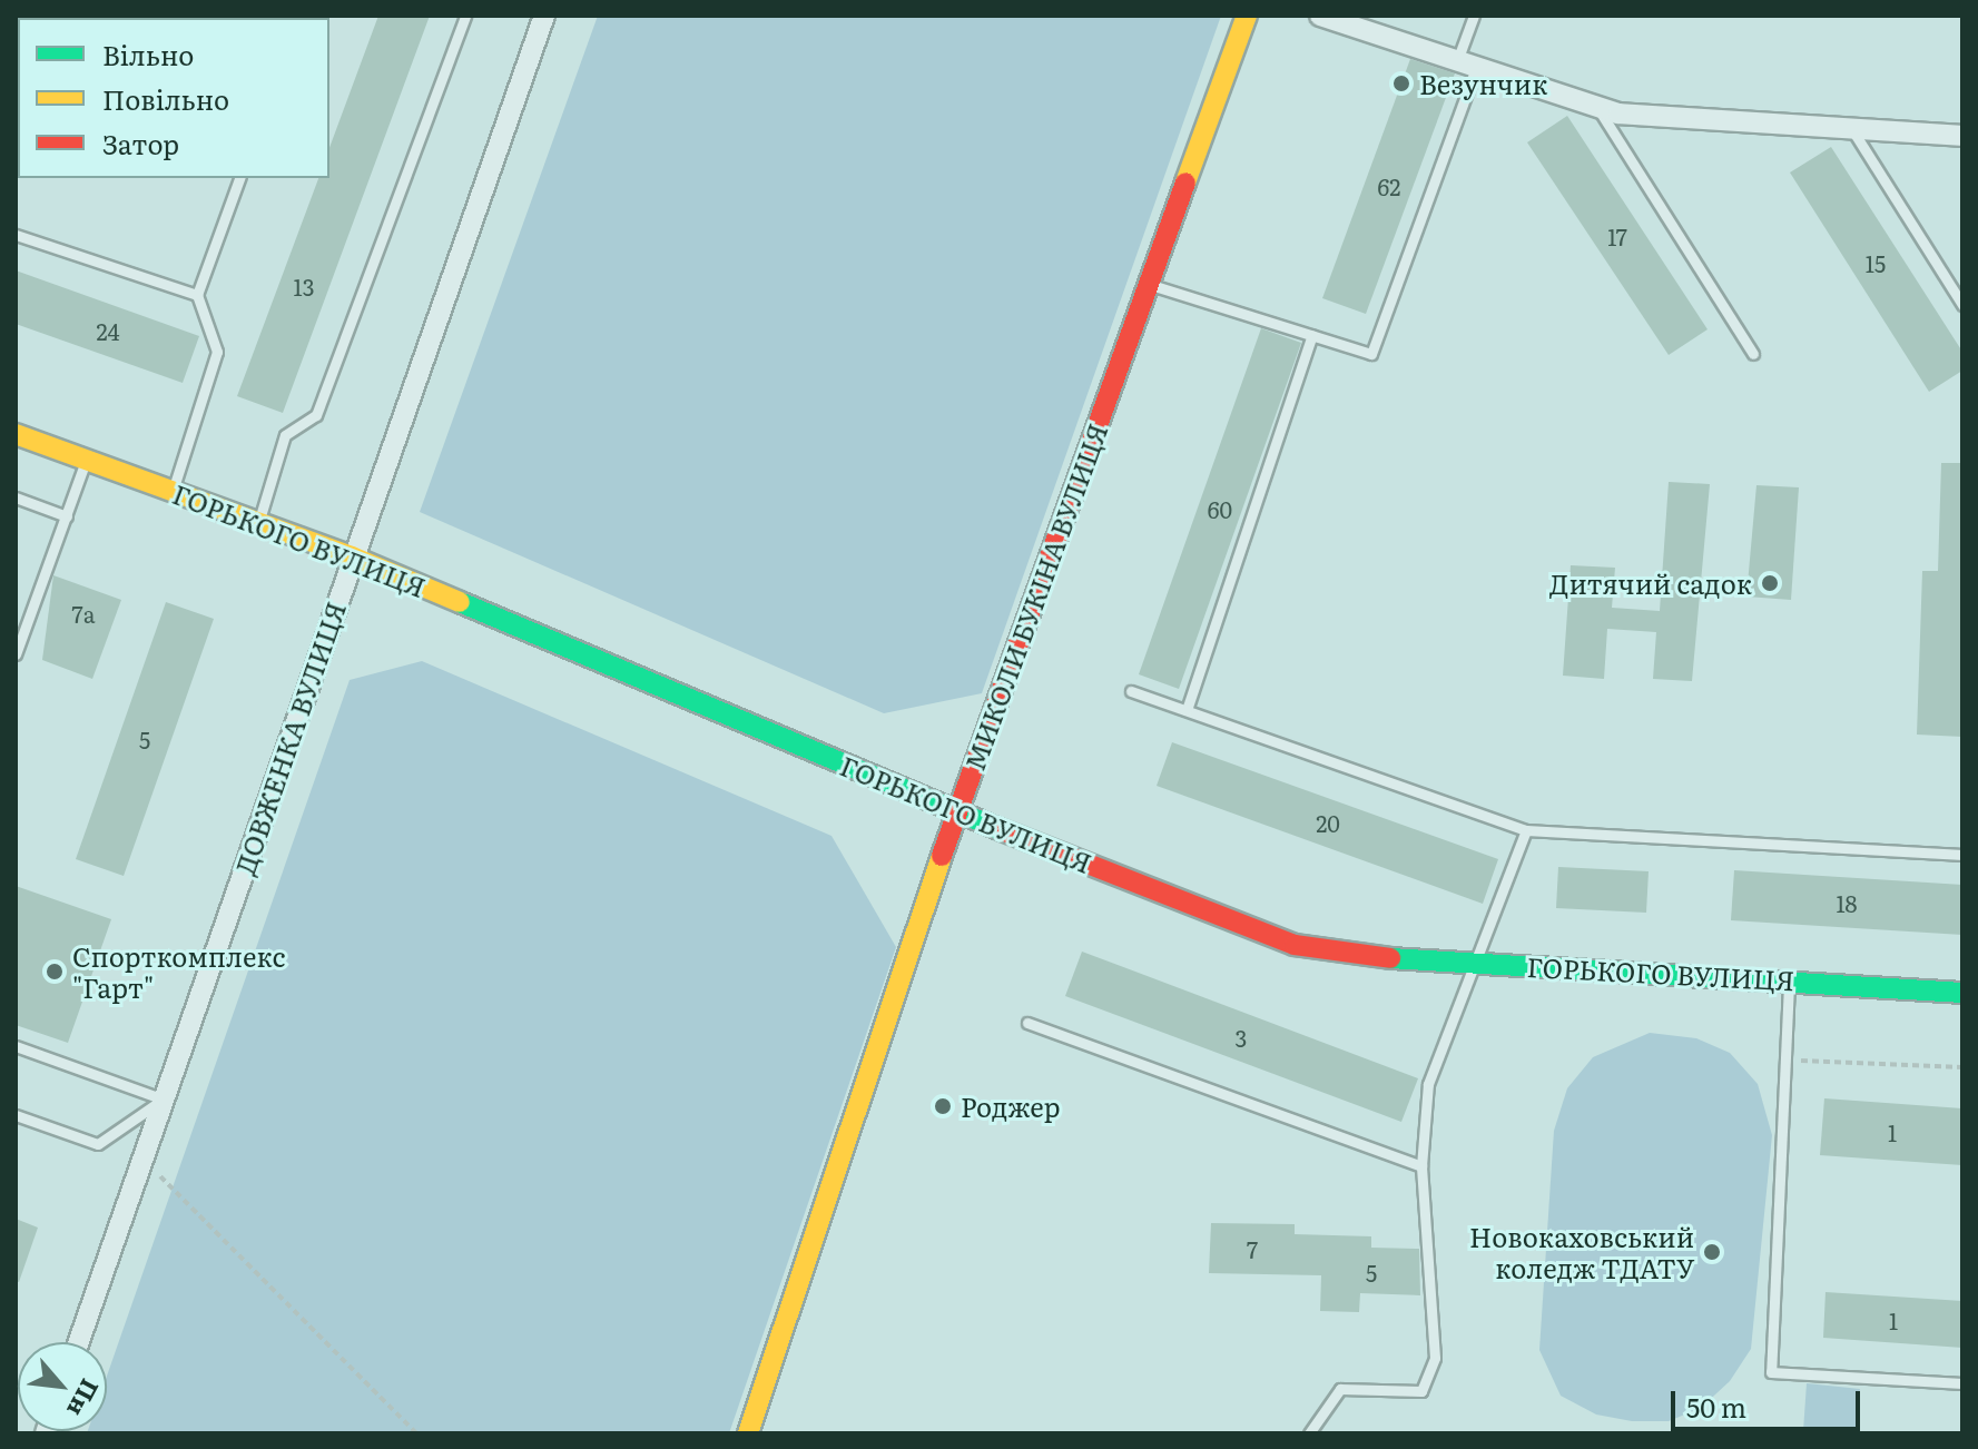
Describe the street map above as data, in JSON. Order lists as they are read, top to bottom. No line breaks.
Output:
{"streets":{"street":["ГОРЬКОГО ВУЛИЦЯ","МИКОЛИ БУКІНА ВУЛИЦЯ","ДОВЖЕНКА ВУЛИЦЯ"]},"crossings":[["ГОРЬКОГО ВУЛИЦЯ","МИКОЛИ БУКІНА ВУЛИЦЯ"],["ГОРЬКОГО ВУЛИЦЯ","ДОВЖЕНКА ВУЛИЦЯ"]],"places":["Везунчик","Дитячий садок","Спорткомплекс \"Гарт\"","Роджер","Новокаховський коледж ТДАТУ"],"house_numbers":["62","17","15","13","24","60","7а","5","20","18","3","1","7","5","1"],"legend":["Вільно","Повільно","Затор"],"scale_bar":"50 m","north":"bottom right"}
